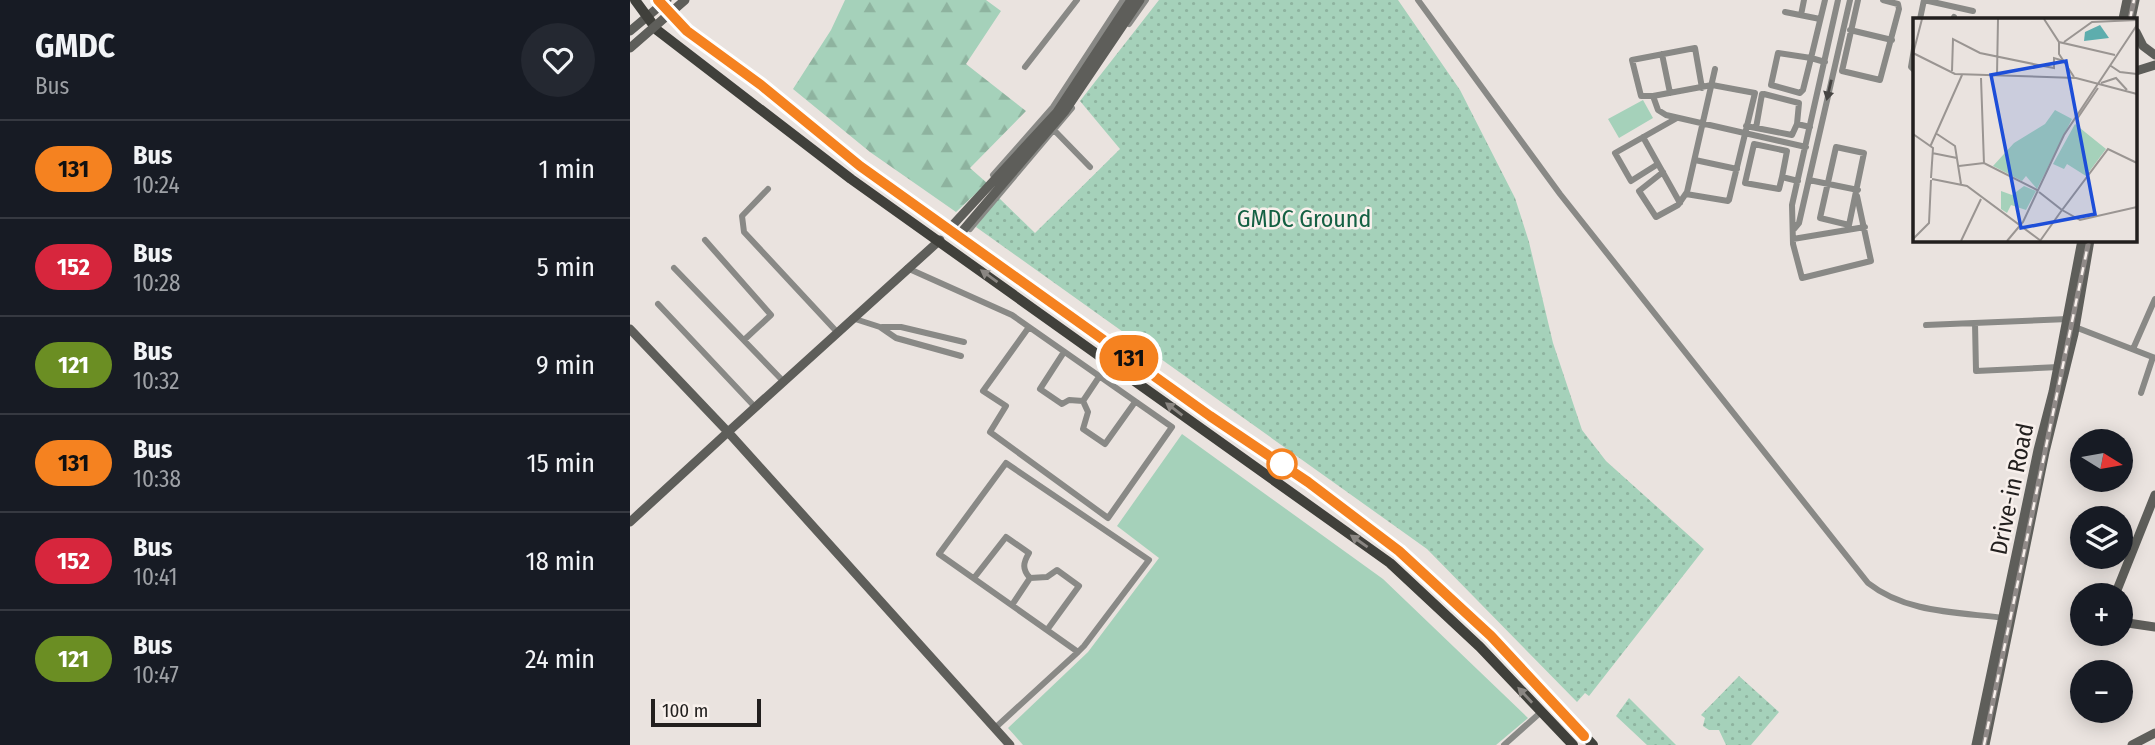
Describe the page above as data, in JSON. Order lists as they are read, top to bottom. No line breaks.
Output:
{"streets":{"street":["Drive-in Road"]},"parks":["GMDC Ground"],"lines":["bus line 131"],"scale_bar":"100 m","north":"right","page":{"heading":["GMDC","Bus"],"on_map":"131","list":[{"mark":"131","name":"Bus","note":"10:24","value":"1 min"},{"mark":"152","name":"Bus","note":"10:28","value":"5 min"},{"mark":"121","name":"Bus","note":"10:32","value":"9 min"},{"mark":"131","name":"Bus","note":"10:38","value":"15 min"},{"mark":"152","name":"Bus","note":"10:41","value":"18 min"},{"mark":"121","name":"Bus","note":"10:47","value":"24 min"}],"map_buttons":["+","−"],"scale":"100 m"}}
